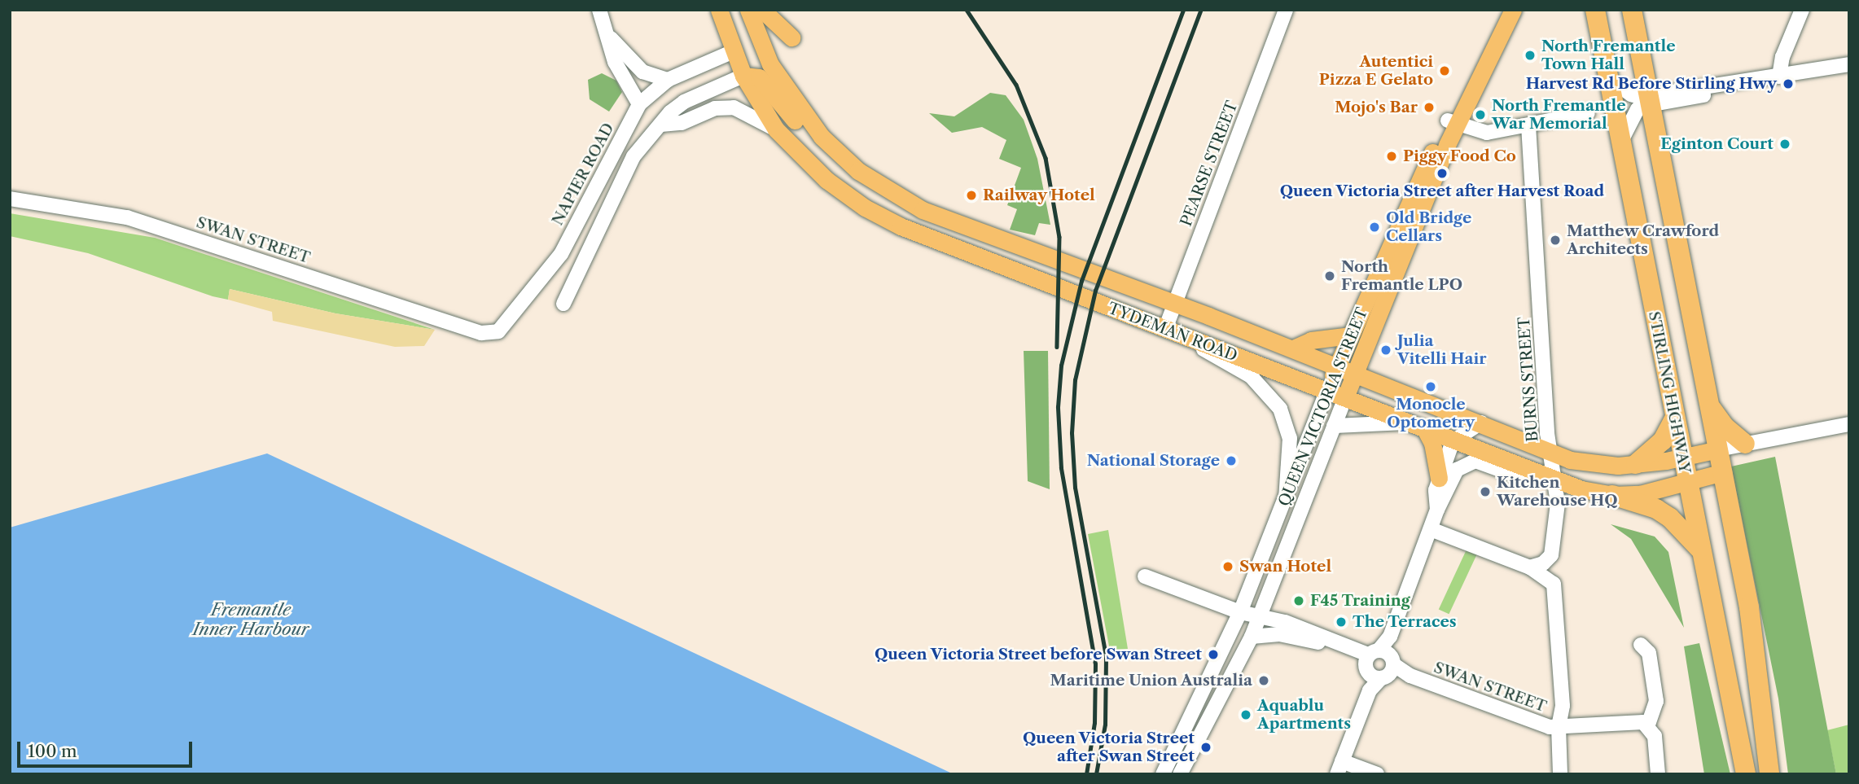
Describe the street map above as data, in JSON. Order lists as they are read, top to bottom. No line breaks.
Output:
{"streets":{"highway":["STIRLING HIGHWAY"],"main road":["TYDEMAN ROAD","QUEEN VICTORIA STREET"],"street":["PEARSE STREET","NAPIER ROAD","SWAN STREET","BURNS STREET"]},"crossings":[["PEARSE STREET","TYDEMAN ROAD"],["NAPIER ROAD","SWAN STREET"],["NAPIER ROAD","TYDEMAN ROAD"],["SWAN STREET","QUEEN VICTORIA STREET"],["TYDEMAN ROAD","BURNS STREET"],["TYDEMAN ROAD","STIRLING HIGHWAY"],["TYDEMAN ROAD","QUEEN VICTORIA STREET"]],"water":["Fremantle Inner Harbour"],"places":["North Fremantle Town Hall","Autentici Pizza E Gelato","Harvest Rd Before Stirling Hwy","Mojo's Bar","North Fremantle War Memorial","Eginton Court","Piggy Food Co","Queen Victoria Street after Harvest Road","Railway Hotel","Old Bridge Cellars","Matthew Crawford Architects","North Fremantle LPO","Julia Vitelli Hair","Monocle Optometry","National Storage","Kitchen Warehouse HQ","Swan Hotel","F45 Training","The Terraces","Queen Victoria Street before Swan Street","Maritime Union Australia","Aquablu Apartments","Queen Victoria Street after Swan Street"],"scale_bar":"100 m"}
